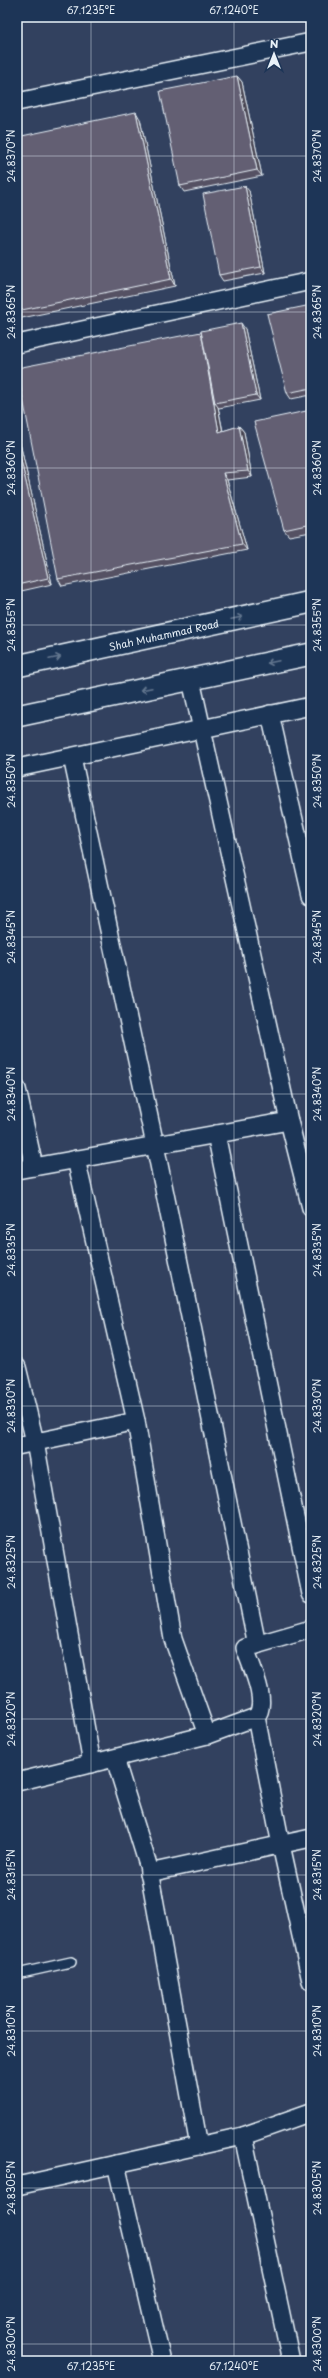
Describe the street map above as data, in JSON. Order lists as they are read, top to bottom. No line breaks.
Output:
{"streets":{"street":["Shah Muhammad Road"]},"north":"top","coordinates":["67.1235°E","67.1240°E","24.8370°N","24.8365°N","24.8360°N","24.8355°N","24.8350°N","24.8345°N","24.8340°N","24.8335°N","24.8330°N","24.8325°N","24.8320°N","24.8315°N","24.8310°N","24.8305°N","24.8300°N"]}
